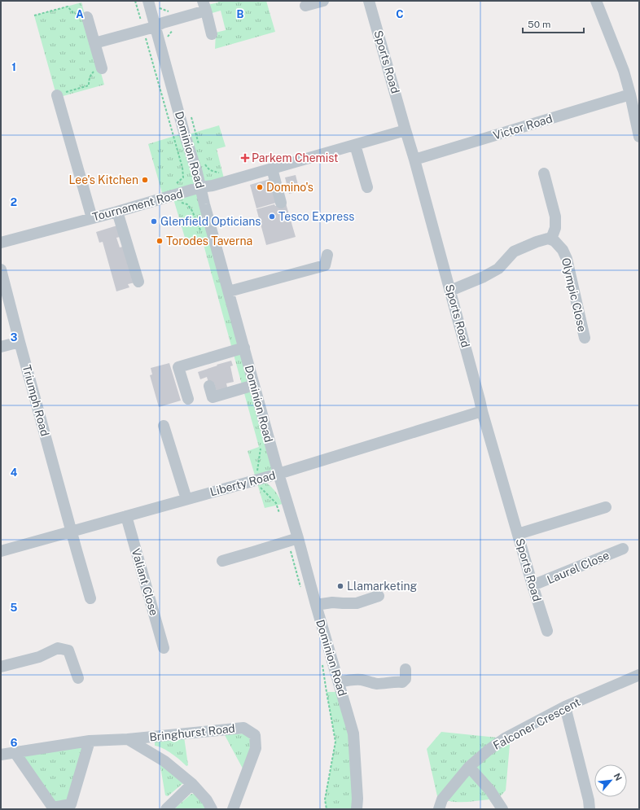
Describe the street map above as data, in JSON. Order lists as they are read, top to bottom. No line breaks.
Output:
{"streets":{"street":["Sports Road","Victor Road","Dominion Road","Tournament Road","Olympic Close","Triumph Road","Liberty Road","Laurel Close","Valiant Close","Falconer Crescent","Bringhurst Road"]},"crossings":[["Sports Road","Victor Road"],["Sports Road","Tournament Road"],["Sports Road","Liberty Road"],["Sports Road","Laurel Close"],["Dominion Road","Tournament Road"],["Dominion Road","Liberty Road"],["Triumph Road","Liberty Road"],["Liberty Road","Valiant Close"]],"places":{"health":["Parkem Chemist"],"other":["Lee's Kitchen","Domino's","Tesco Express","Glenfield Opticians","Torodes Taverna","Llamarketing"]},"scale_bar":"50 m","north":"top right","grid":{"columns":["A","B","C"],"rows":["1","2","3","4","5","6"]}}
